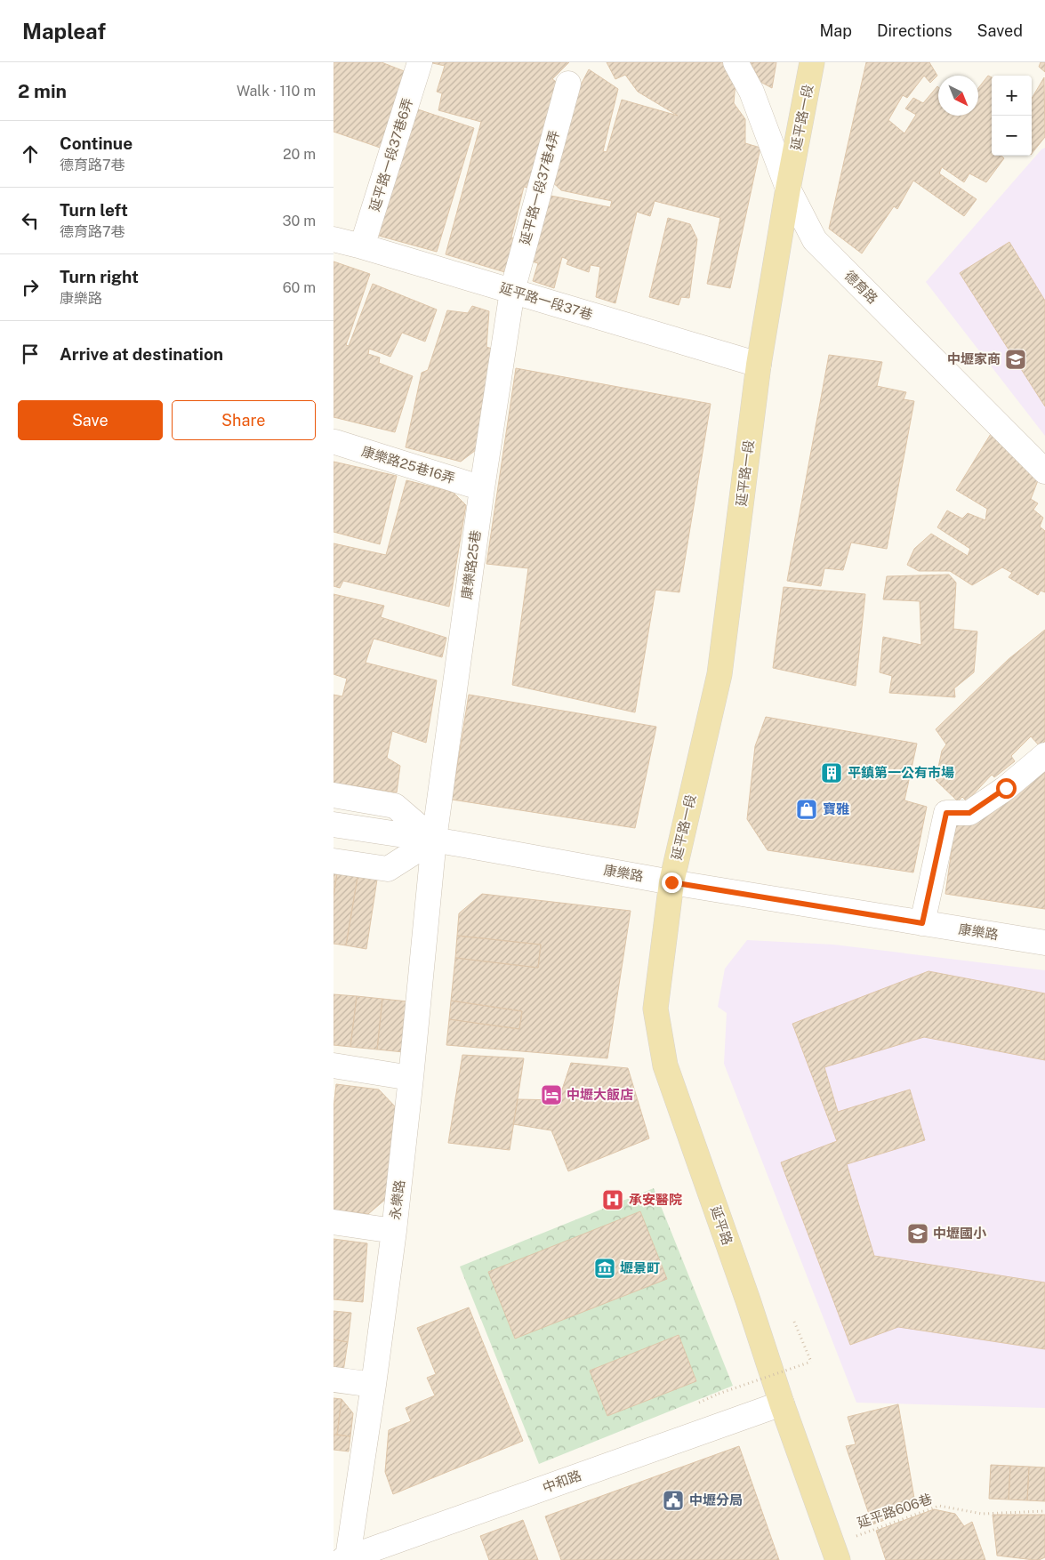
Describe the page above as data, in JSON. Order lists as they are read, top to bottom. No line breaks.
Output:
{"streets":{"main road":["延平路一段","延平路"],"street":["延平路一段37巷6弄","延平路一段37巷4弄","德育路","延平路一段37巷","康樂路25巷16弄","康樂路25巷","康樂路","永樂路","中和路"],"path":["延平路606巷"]},"crossings":[["延平路一段","德育路"],["延平路一段","延平路一段37巷"],["延平路一段","康樂路"],["延平路一段","延平路"],["延平路一段37巷6弄","延平路一段37巷"],["延平路一段37巷4弄","延平路一段37巷"],["延平路一段37巷4弄","康樂路25巷"],["延平路一段37巷","康樂路25巷"],["康樂路25巷16弄","康樂路25巷"],["康樂路25巷","康樂路"],["康樂路25巷","永樂路"],["康樂路","永樂路"],["康樂路","延平路"],["永樂路","中和路"],["延平路","中和路"],["延平路","延平路606巷"]],"places":{"school or university":["中壢家商","中壢國小"],"building":["平鎮第一公有市場"],"shop":["寶雅"],"hotel":["中壢大飯店"],"hospital":["承安醫院"],"museum":["壢景町"],"public building":["中壢分局"]},"north":"bottom right","page":{"header":"Mapleaf","nav":["Map","Directions","Saved"],"heading":["2 min","Walk · 110 m"],"map_buttons":["+","−"],"list":[["Continue","德育路7巷","20 m"],["Turn left","德育路7巷","30 m"],["Turn right","康樂路","60 m"],"Arrive at destination"],"buttons":["Save","Share"]}}
